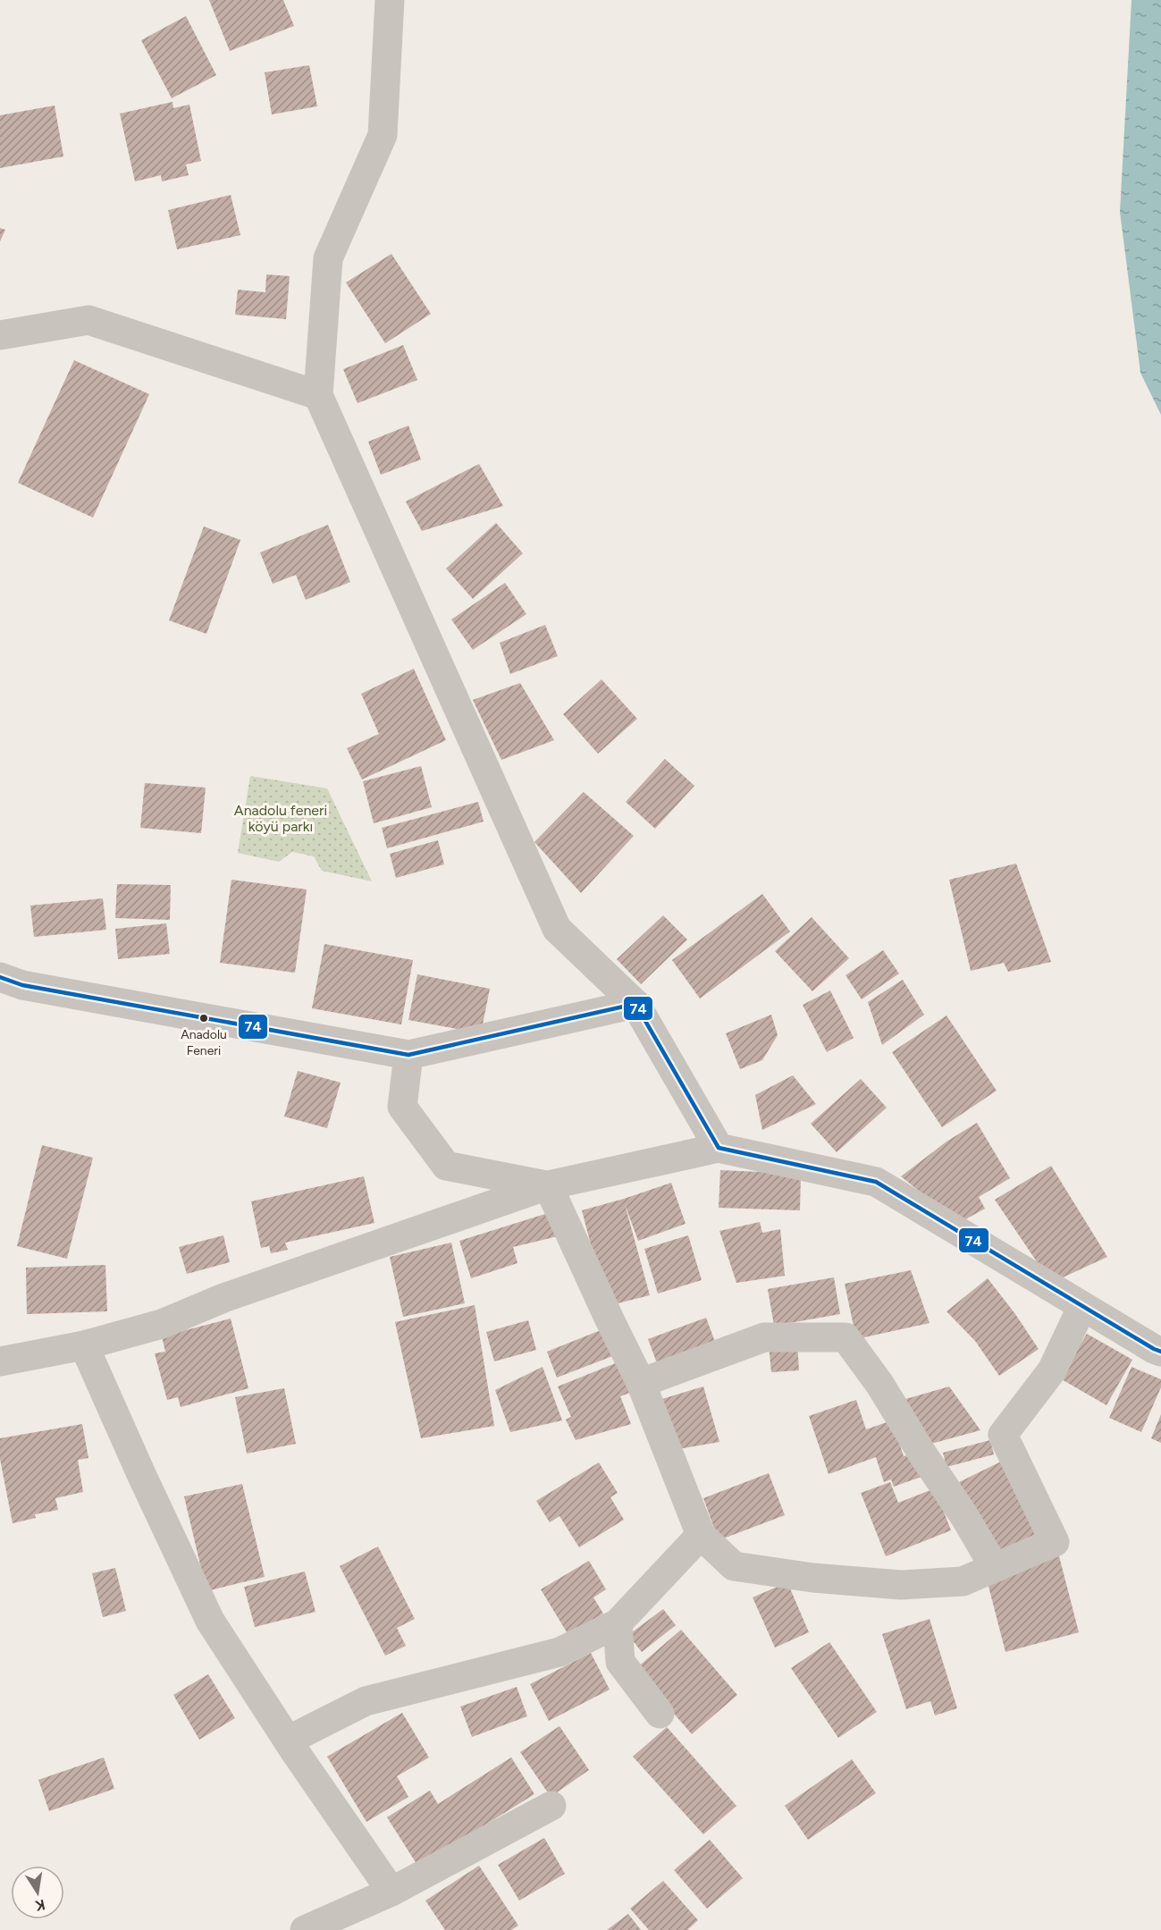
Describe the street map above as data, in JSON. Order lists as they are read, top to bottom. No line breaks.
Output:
{"parks":["Anadolu feneri köyü parkı"],"places":["Anadolu Feneri"],"lines":["transit line 74"],"north":"bottom"}
